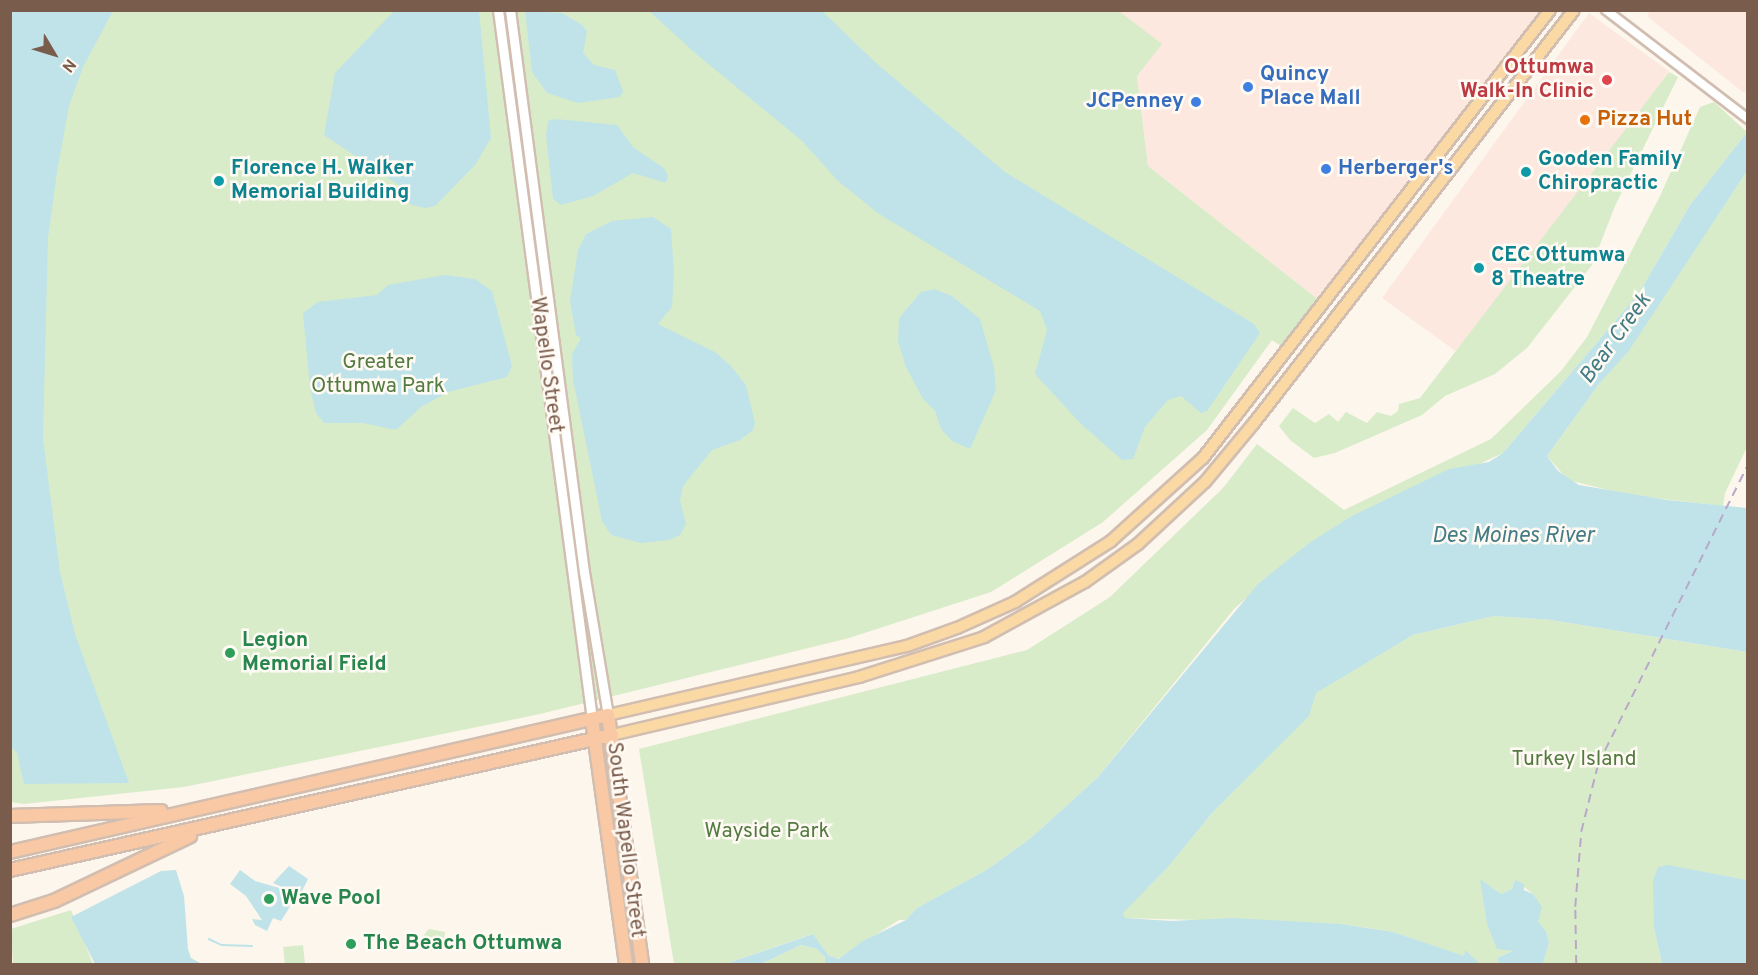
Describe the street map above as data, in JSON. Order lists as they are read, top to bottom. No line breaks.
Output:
{"streets":{"highway":["South Wapello Street"],"main road":["Wapello Street"]},"crossings":[["Wapello Street","South Wapello Street"]],"water":["Bear Creek","Des Moines River"],"parks":["Greater Ottumwa Park","Turkey Island","Wayside Park"],"places":["Ottumwa Walk-In Clinic","Quincy Place Mall","JCPenney","Pizza Hut","Herberger's","Gooden Family Chiropractic","Florence H. Walker Memorial Building","CEC Ottumwa 8 Theatre","Legion Memorial Field","Wave Pool","The Beach Ottumwa"],"north":"bottom right"}
